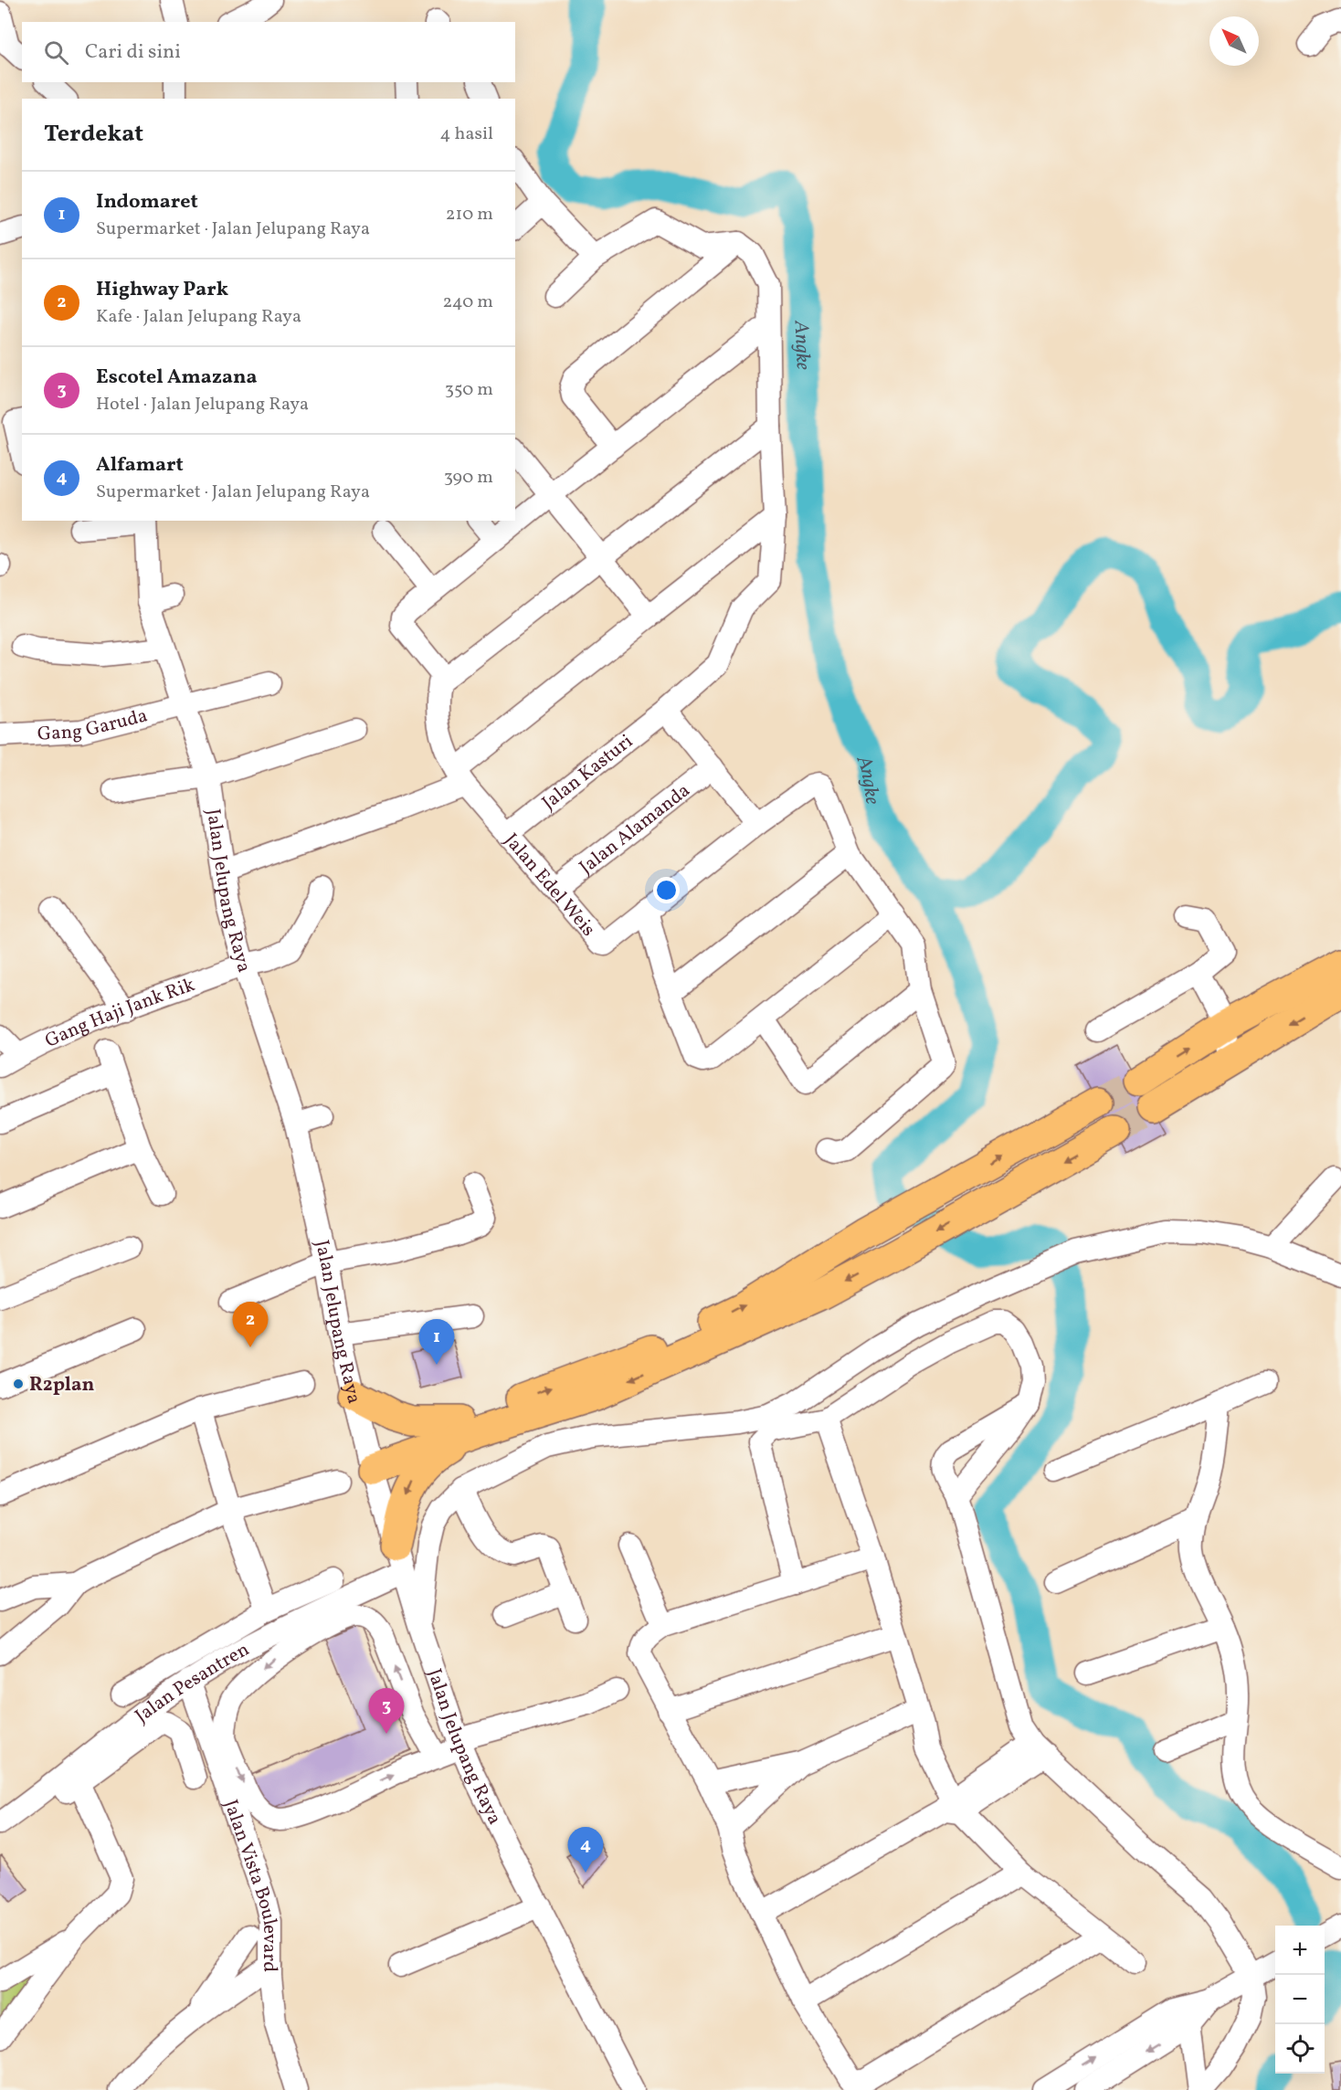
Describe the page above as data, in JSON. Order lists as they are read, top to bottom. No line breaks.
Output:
{"streets":{"street":["Gang Garuda","Jalan Kasturi","Jalan Alamanda","Jalan Edel Weis","Jalan Jelupang Raya","Gang Haji Jank Rik","Jalan Pesantren","Jalan Vista Boulevard"]},"crossings":[["Gang Garuda","Jalan Jelupang Raya"],["Jalan Kasturi","Jalan Edel Weis"],["Jalan Alamanda","Jalan Edel Weis"],["Jalan Jelupang Raya","Gang Haji Jank Rik"],["Jalan Jelupang Raya","Jalan Pesantren"],["Jalan Pesantren","Jalan Vista Boulevard"]],"water":["Angke"],"places":["R2plan"],"north":"top left","page":{"search":"Cari di sini","heading":["Terdekat","4 hasil"],"list":[{"mark":"1","name":"Indomaret","note":"Supermarket · Jalan Jelupang Raya","value":"210 m"},{"mark":"2","name":"Highway Park","note":"Kafe · Jalan Jelupang Raya","value":"240 m"},{"mark":"3","name":"Escotel Amazana","note":"Hotel · Jalan Jelupang Raya","value":"350 m"},{"mark":"4","name":"Alfamart","note":"Supermarket · Jalan Jelupang Raya","value":"390 m"}],"pins":["2","1","3","4"],"map_buttons":["+","−"]}}
